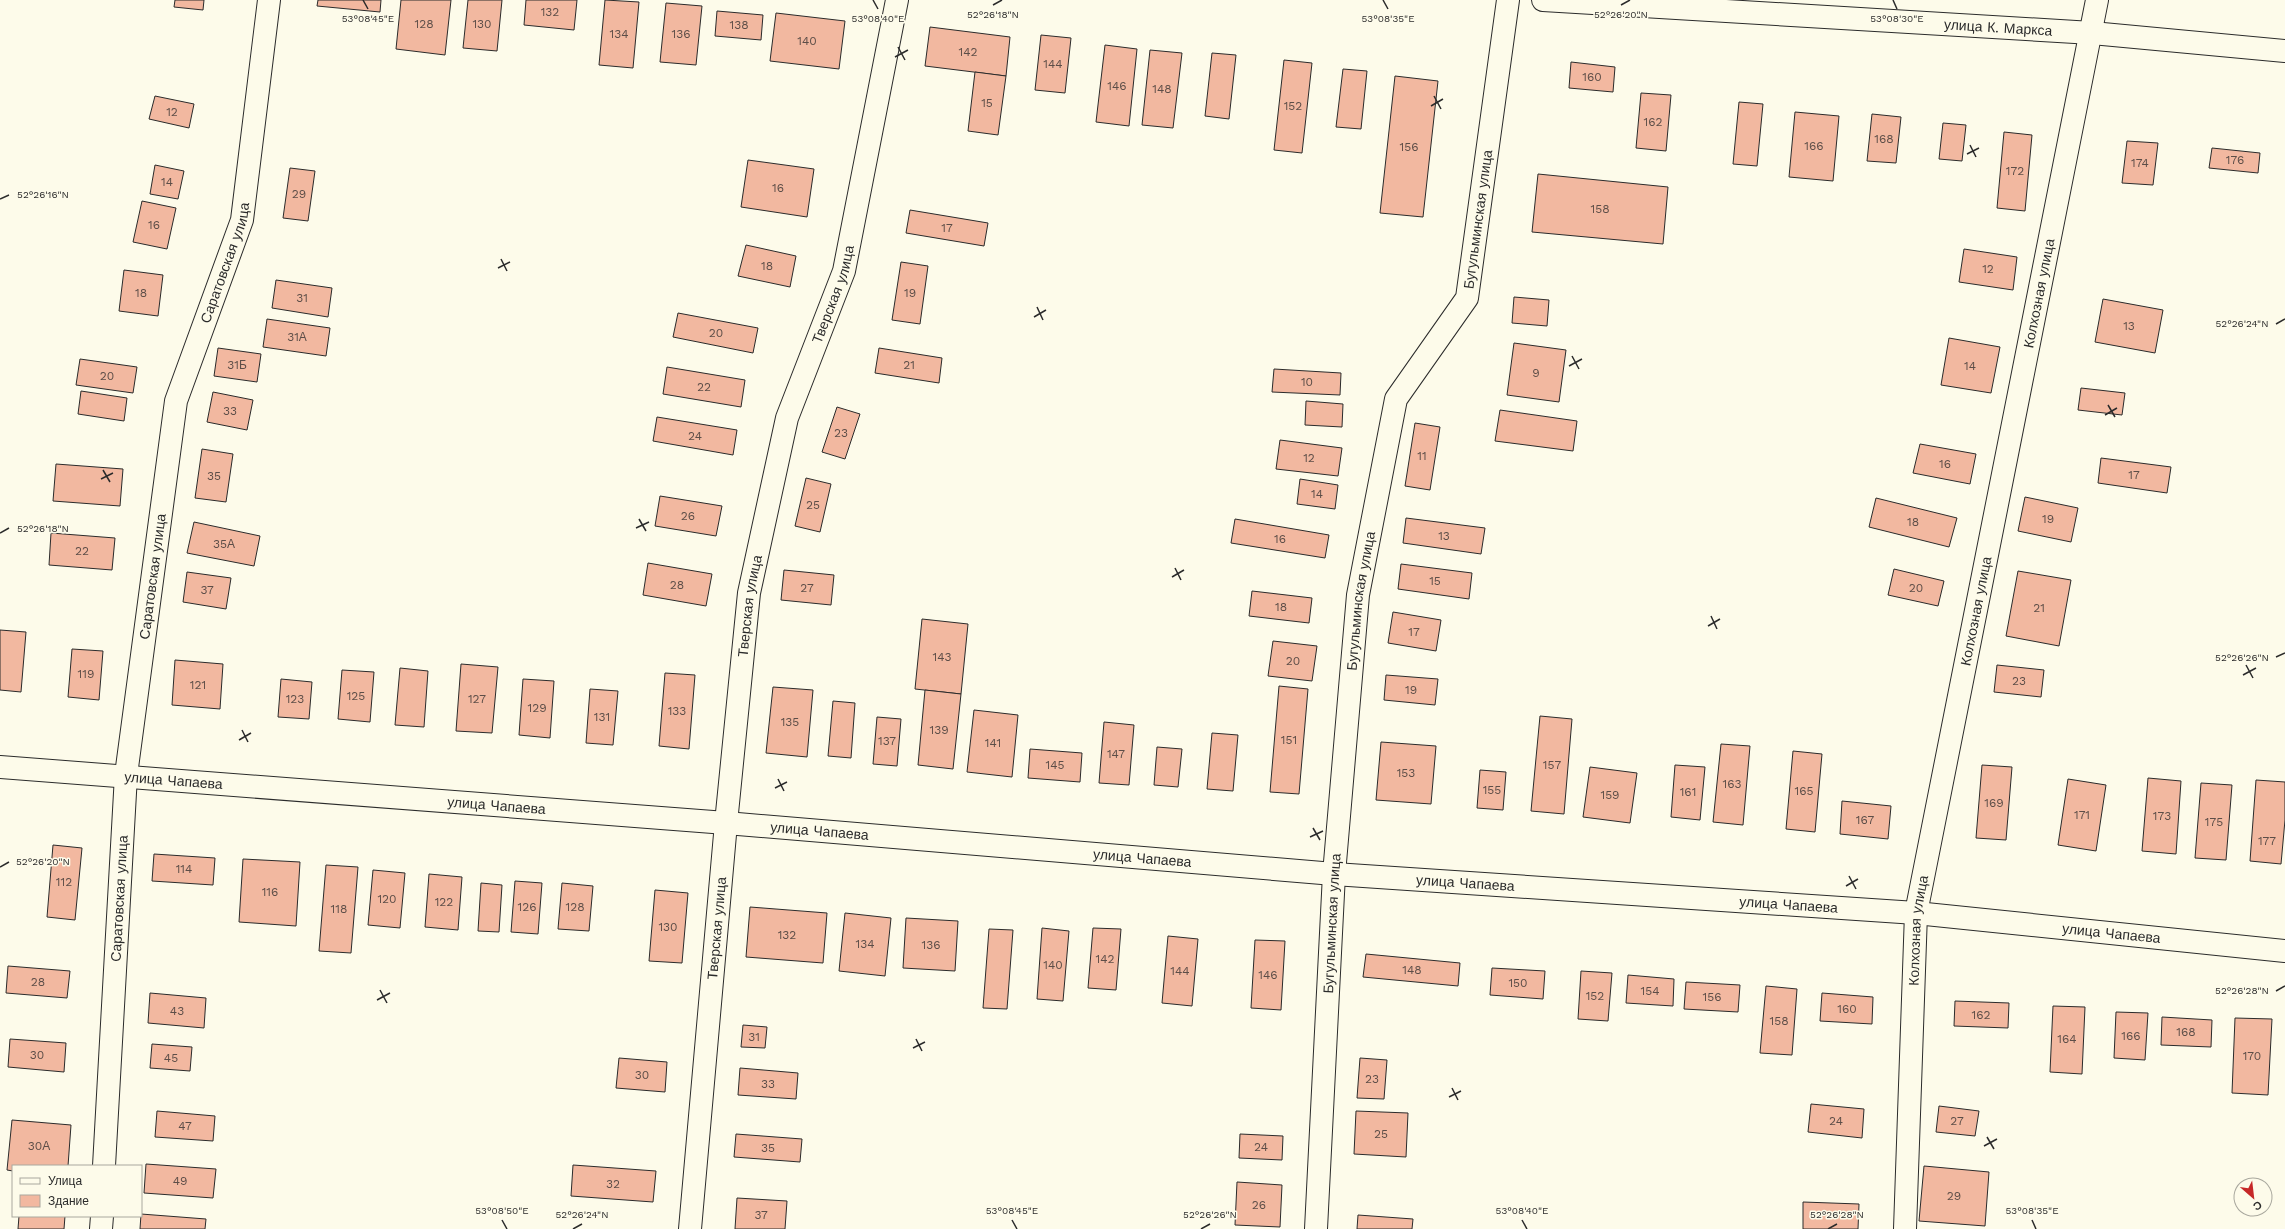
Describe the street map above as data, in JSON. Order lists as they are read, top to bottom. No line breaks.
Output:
{"streets":{"street":["улица К. Маркса","Бугульминская улица","Саратовская улица","Тверская улица","Колхозная улица","улица Чапаева"]},"crossings":[["улица К. Маркса","Колхозная улица"],["Бугульминская улица","улица Чапаева"],["Саратовская улица","улица Чапаева"],["Тверская улица","улица Чапаева"],["Колхозная улица","улица Чапаева"]],"house_numbers":["132","128","130","138","134","136","140","142","144","160","146","148","15","152","12","162","168","166","156","176","174","172","14","16","29","158","16","17","18","12","18","19","31","13","20","31А","31Б","21","14","9","20","10","22","33","23","24","11","12","16","17","35","14","25","26","19","18","13","16","35А","22","15","28","27","20","37","18","21","17","143","20","119","23","121","19","125","123","127","129","133","131","135","139","151","137","141","147","145","157","153","163","155","165","161","159","169","171","173","167","175","177","114","112","116","120","122","126","128","118","130","132","134","136","142","140","148","144","146","28","150","154","152","156","160","43","162","158","168","166","31","164","30","170","45","30","23","33","24","27","47","25","30А","24","35","49","32","29","26","37"],"legend":["Улица","Здание"],"north":"bottom right","coordinates":["52°26'20\"N","52°26'18\"N","53°08'45\"E","53°08'40\"E","53°08'35\"E","53°08'30\"E","52°26'16\"N","52°26'24\"N","52°26'26\"N","52°26'28\"N","53°08'50\"E"]}
